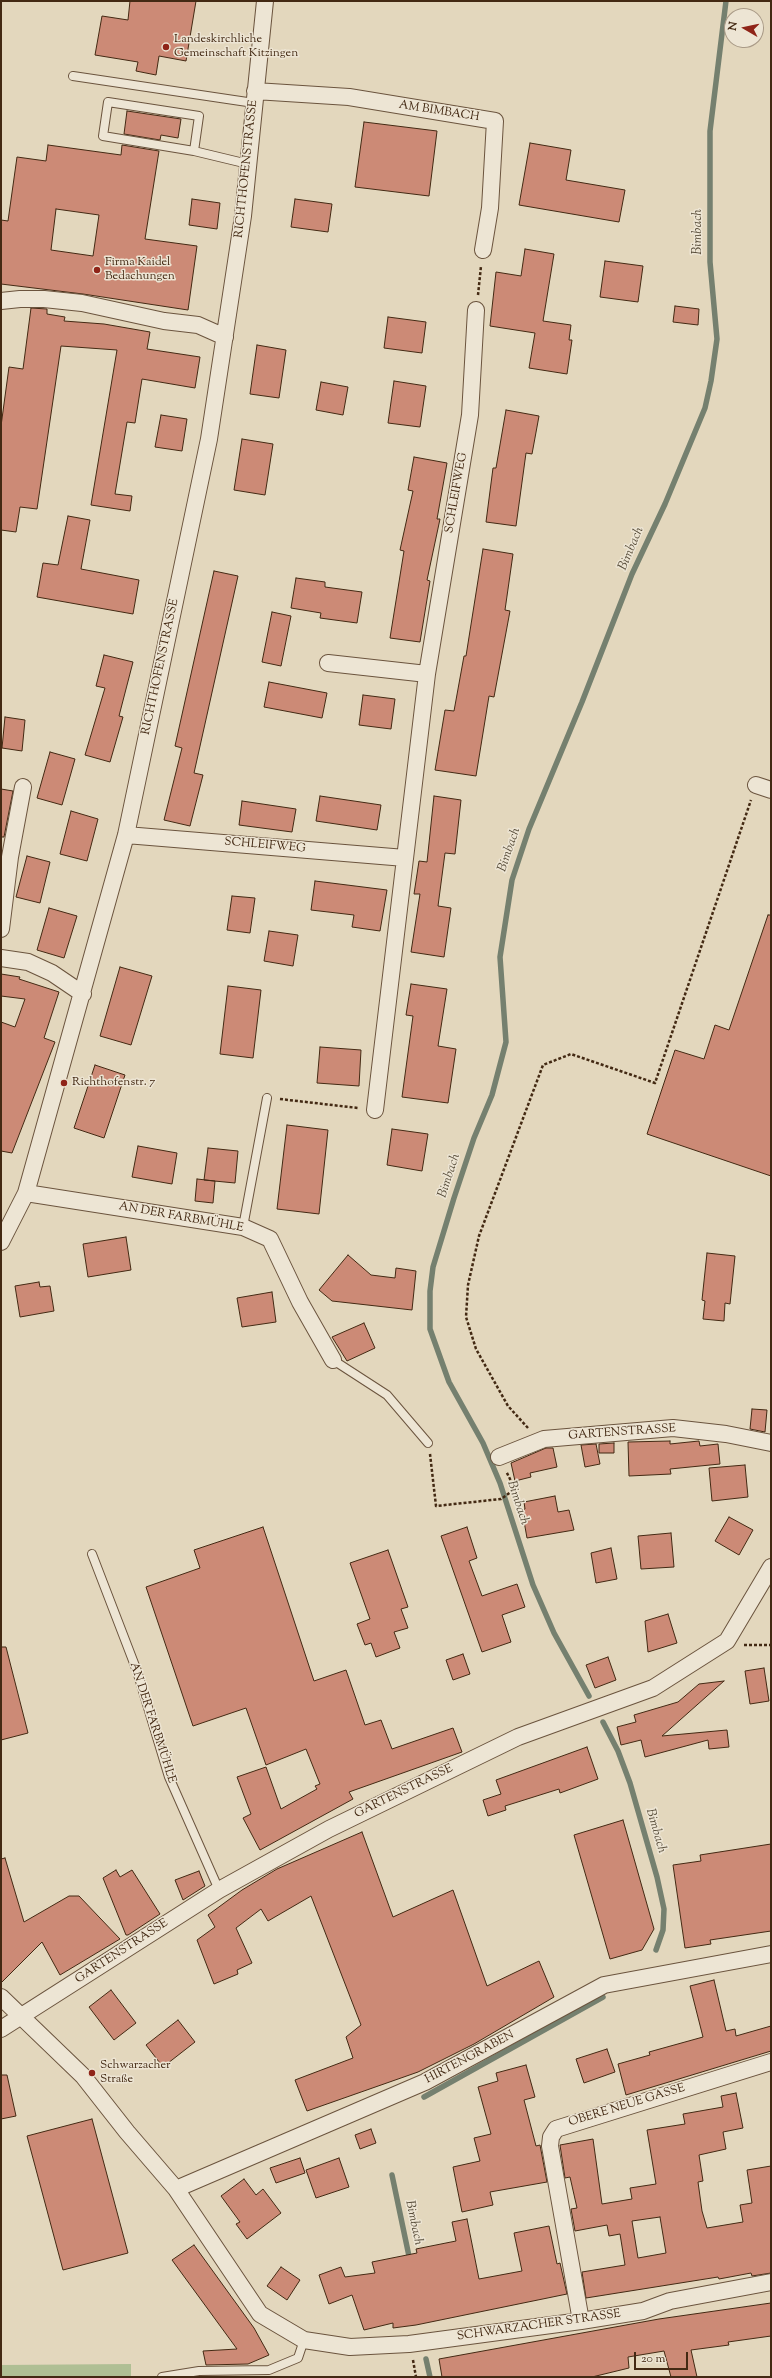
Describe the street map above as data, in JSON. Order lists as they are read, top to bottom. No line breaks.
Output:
{"streets":{"street":["AM BIMBACH","RICHTHOFENSTRASSE","SCHLEIFWEG","AN DER FARBMÜHLE","GARTENSTRASSE","HIRTENGRABEN","OBERE NEUE GASSE","SCHWARZACHER STRASSE"]},"crossings":[["AM BIMBACH","RICHTHOFENSTRASSE"],["RICHTHOFENSTRASSE","SCHLEIFWEG"],["RICHTHOFENSTRASSE","AN DER FARBMÜHLE"],["AN DER FARBMÜHLE","GARTENSTRASSE"],["GARTENSTRASSE","SCHWARZACHER STRASSE"],["HIRTENGRABEN","SCHWARZACHER STRASSE"],["OBERE NEUE GASSE","SCHWARZACHER STRASSE"]],"water":["Bimbach"],"places":["Landeskirchliche Gemeinschaft Kitzingen","Firma Kaidel Bedachungen","Richthofenstr. 7","Schwarzacher Straße"],"scale_bar":"20 m","north":"left"}
